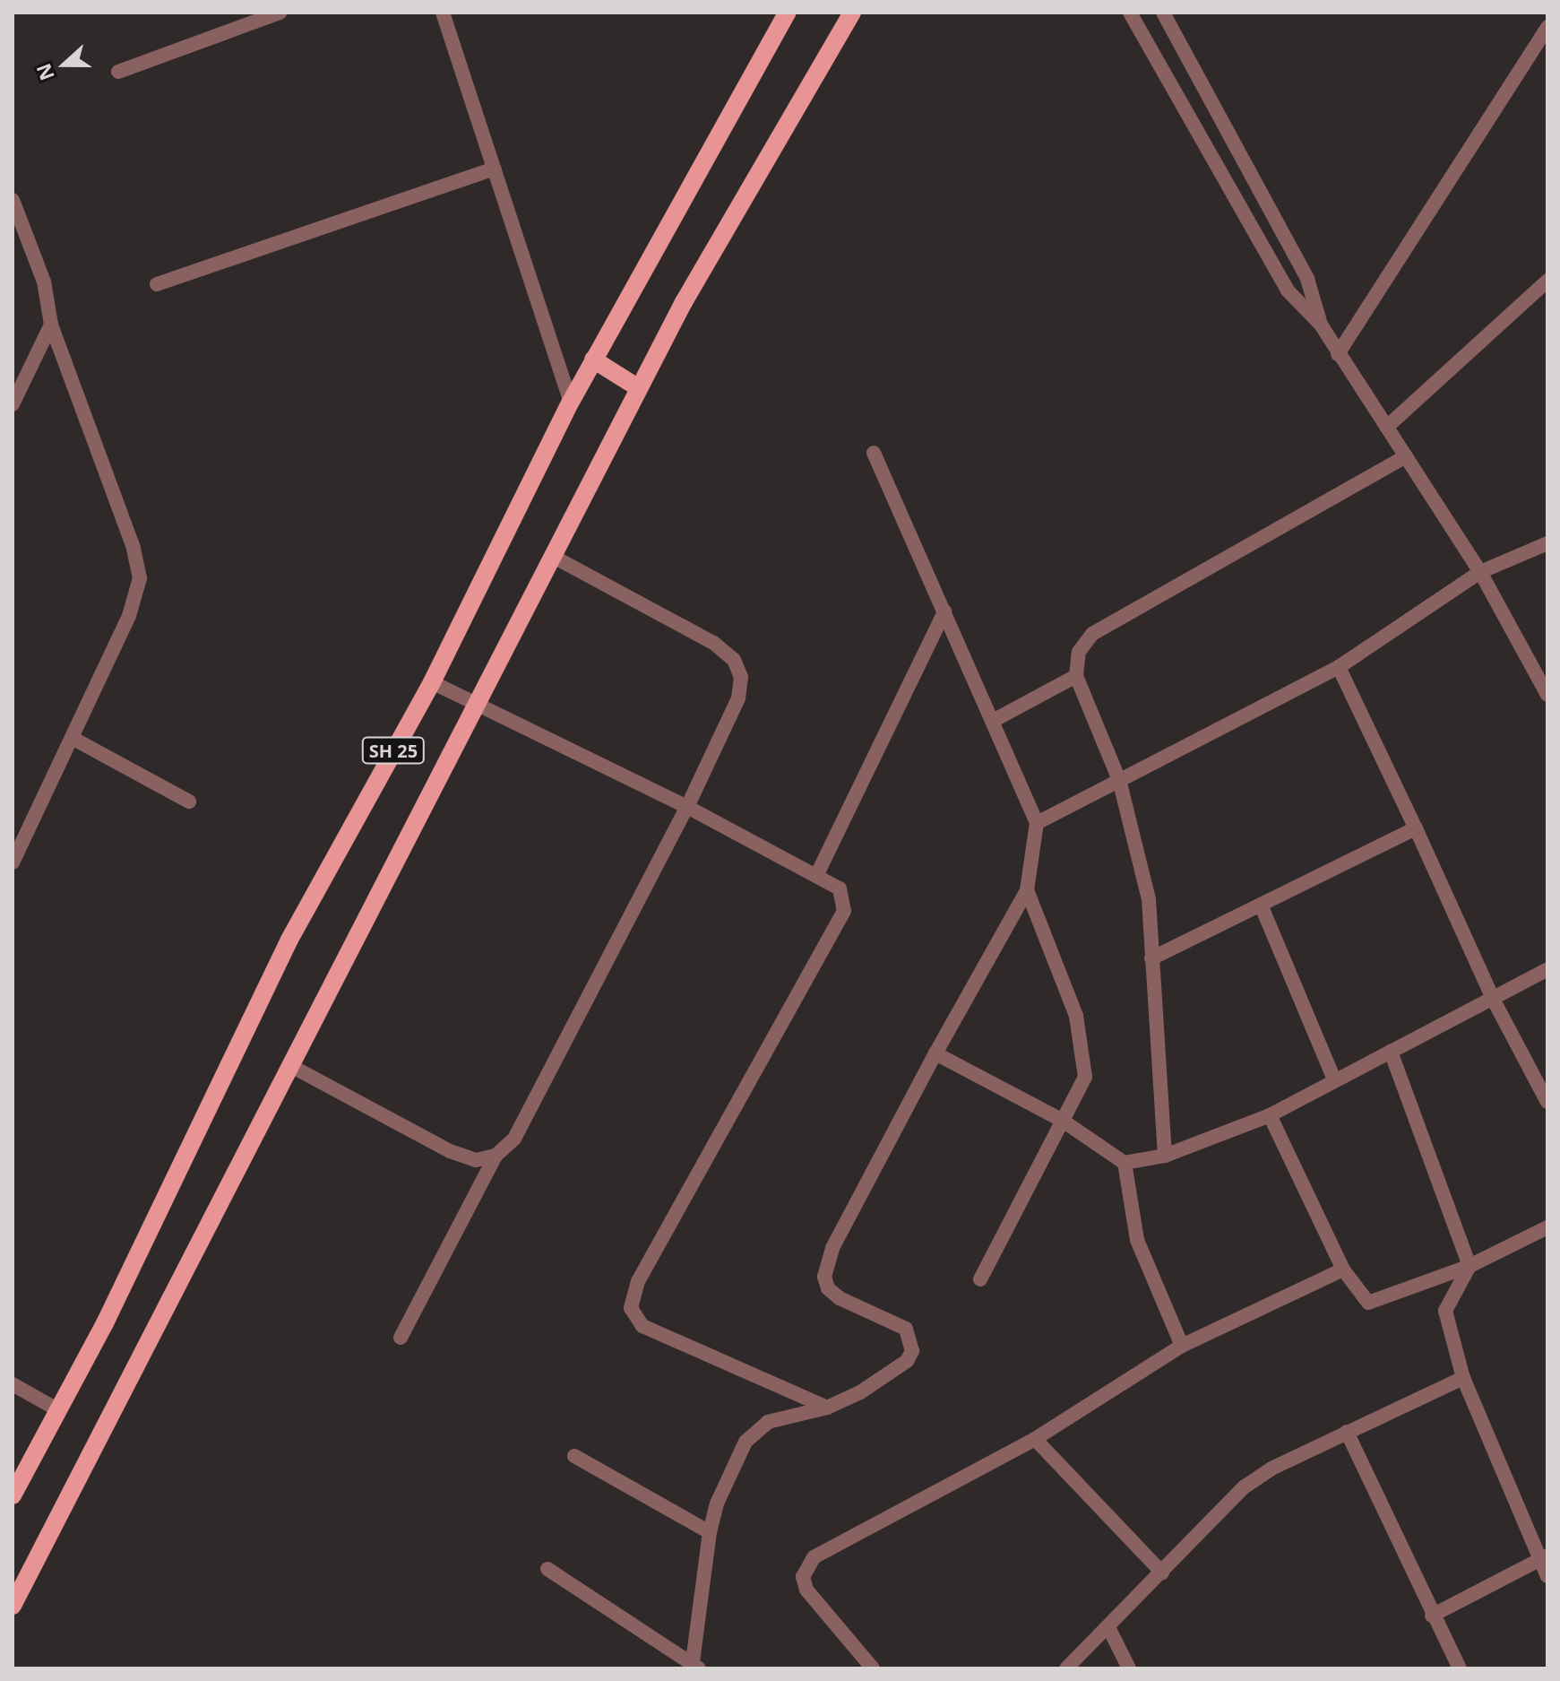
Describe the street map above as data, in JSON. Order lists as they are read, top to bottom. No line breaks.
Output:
{"streets":{"main road":["SH 25"]},"north":"left"}
